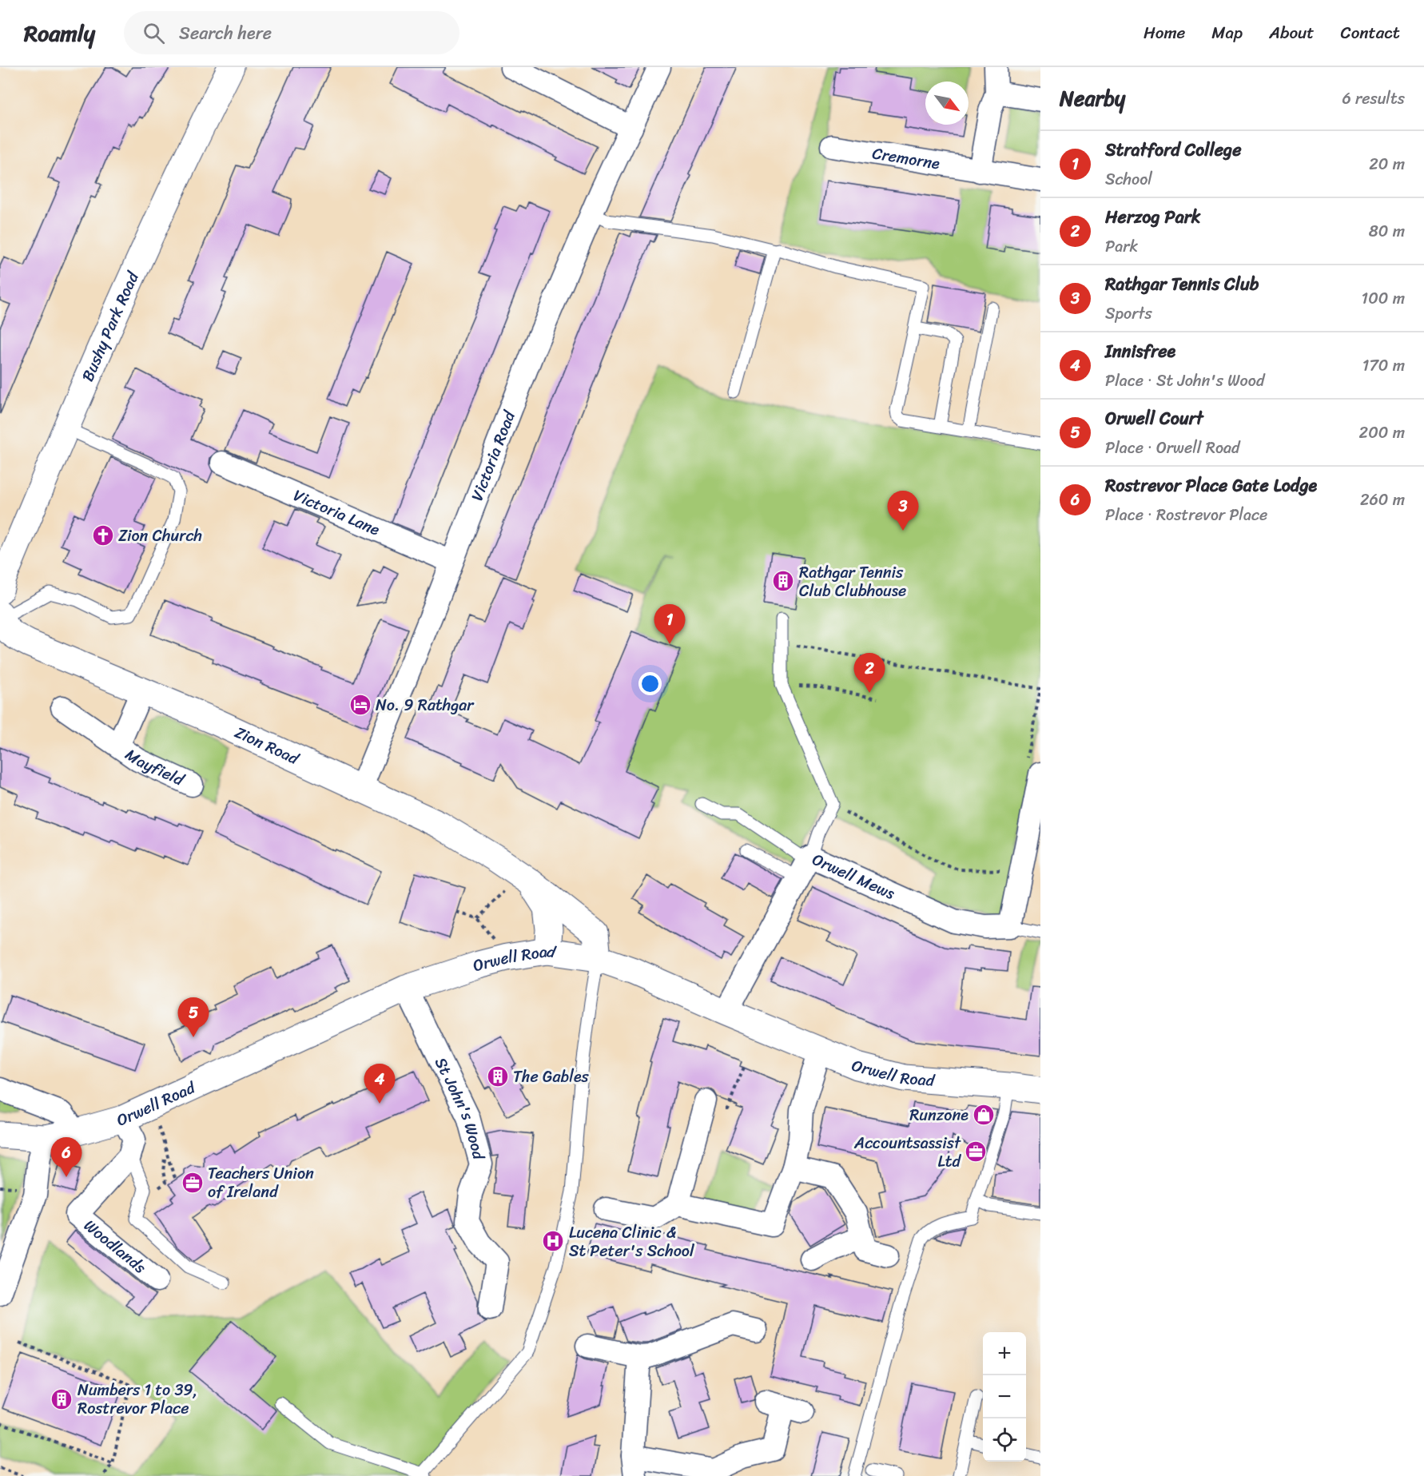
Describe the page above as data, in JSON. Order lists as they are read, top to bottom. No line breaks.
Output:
{"streets":{"street":["Cremorne","Bushy Park Road","Victoria Road","Victoria Lane","Zion Road","Mayfield","Orwell Mews","Orwell Road","St John's Wood","Woodlands"]},"crossings":[["Victoria Road","Victoria Lane"],["Victoria Road","Zion Road"],["Zion Road","Mayfield"],["Zion Road","Orwell Road"],["Orwell Mews","Orwell Road"],["Orwell Road","St John's Wood"]],"places":{"church":["Zion Church"],"building":["Rathgar Tennis Club Clubhouse","The Gables","Numbers 1 to 39, Rostrevor Place"],"hotel":["No. 9 Rathgar"],"shop":["Runzone"],"office":["Accountsassist Ltd","Teachers Union of Ireland"],"hospital":["Lucena Clinic & St Peter's School"]},"north":"bottom right","page":{"header":"Roamly","search":"Search here","nav":["Home","Map","About","Contact"],"heading":["Nearby","6 results"],"list":[{"mark":"1","name":"Stratford College","note":"School","value":"20 m"},{"mark":"2","name":"Herzog Park","note":"Park","value":"80 m"},{"mark":"3","name":"Rathgar Tennis Club","note":"Sports","value":"100 m"},{"mark":"4","name":"Innisfree","note":"Place · St John's Wood","value":"170 m"},{"mark":"5","name":"Orwell Court","note":"Place · Orwell Road","value":"200 m"},{"mark":"6","name":"Rostrevor Place Gate Lodge","note":"Place · Rostrevor Place","value":"260 m"}],"pins":["3","1","2","5","4","6"],"map_buttons":["+","−"]}}
